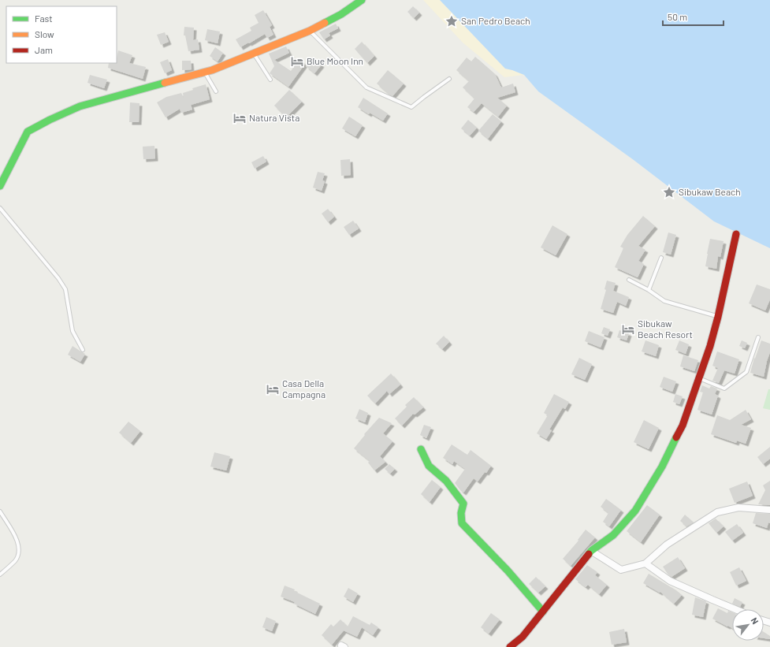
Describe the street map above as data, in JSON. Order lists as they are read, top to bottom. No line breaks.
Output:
{"places":{"place":["San Pedro Beach","Sibukaw Beach"],"hotel":["Blue Moon Inn","Natura Vista","Sibukaw Beach Resort","Casa Della Campagna"]},"legend":["Fast","Slow","Jam"],"scale_bar":"50 m","north":"top right"}
